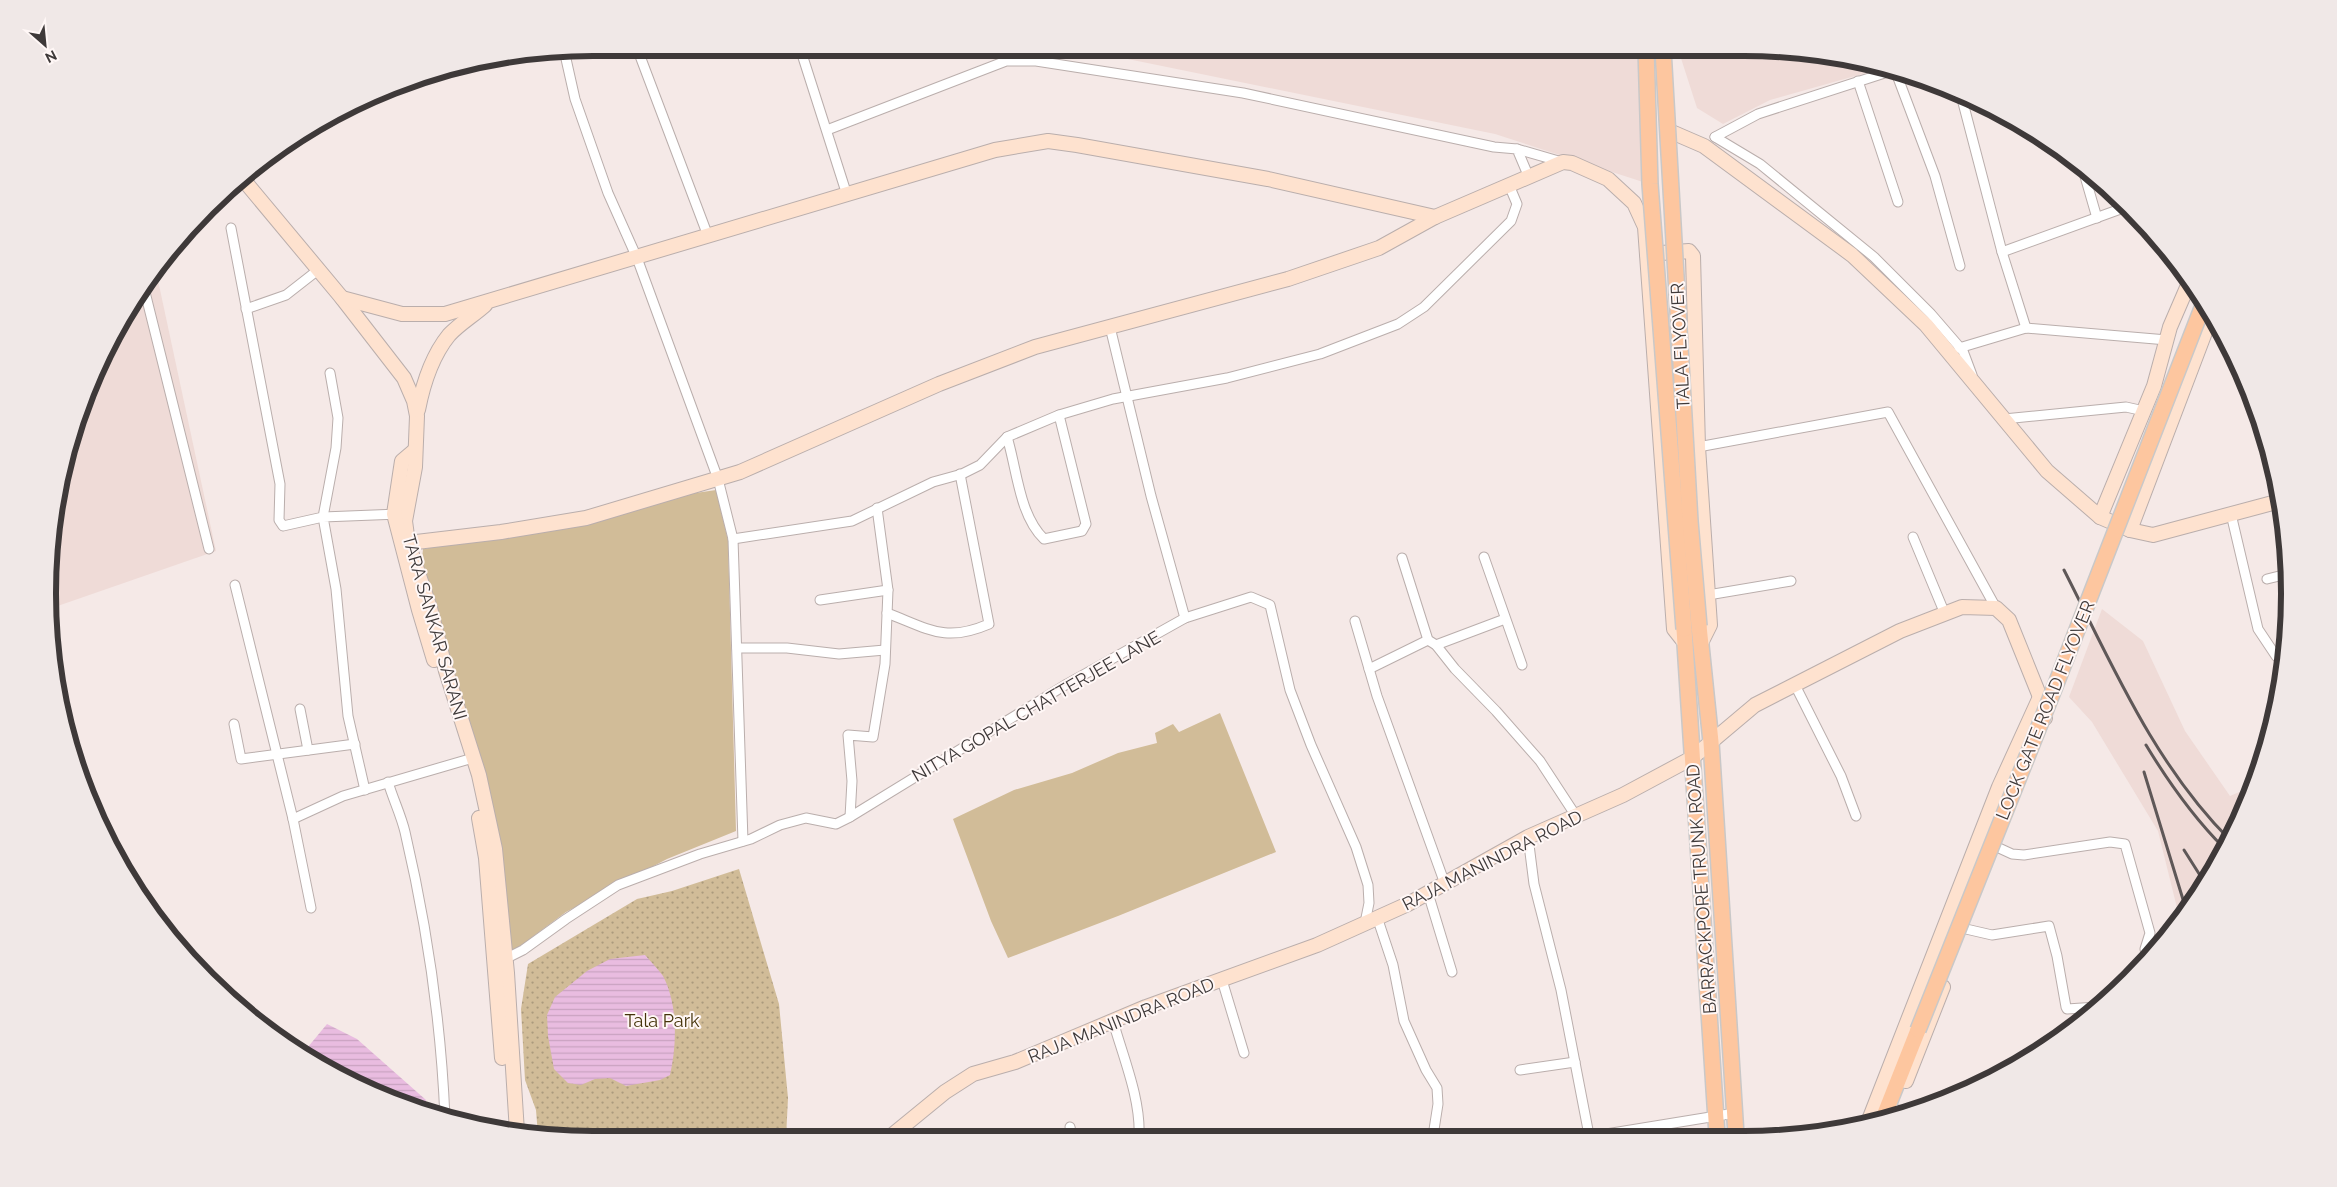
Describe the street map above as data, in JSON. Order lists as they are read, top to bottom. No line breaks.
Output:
{"streets":{"main road":["TALA FLYOVER","LOCK GATE ROAD FLYOVER","BARRACKPORE TRUNK ROAD"],"street":["TARA SANKAR SARANI","NITYA GOPAL CHATTERJEE LANE","RAJA MANINDRA ROAD"]},"crossings":[["TALA FLYOVER","BARRACKPORE TRUNK ROAD"],["TARA SANKAR SARANI","NITYA GOPAL CHATTERJEE LANE"],["NITYA GOPAL CHATTERJEE LANE","RAJA MANINDRA ROAD"],["RAJA MANINDRA ROAD","BARRACKPORE TRUNK ROAD"]],"parks":["Tala Park"],"north":"bottom right"}
